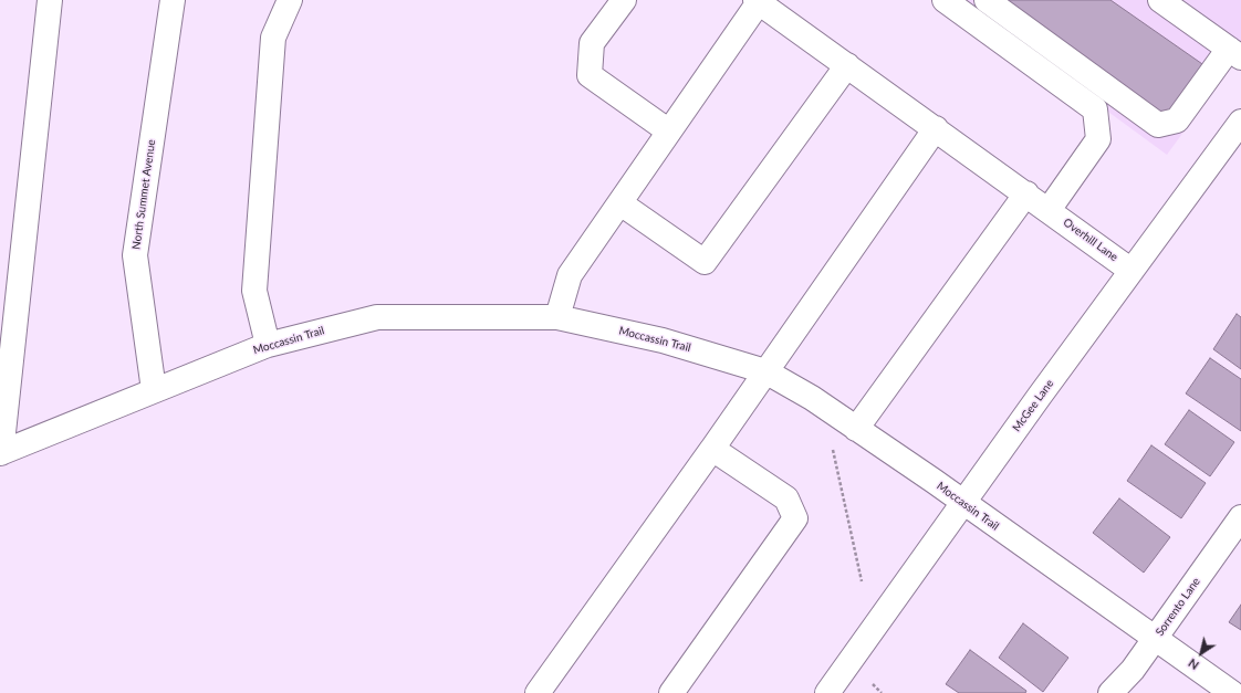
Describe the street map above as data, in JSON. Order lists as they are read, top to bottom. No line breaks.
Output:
{"streets":{"street":["North Summet Avenue","Overhill Lane","Moccassin Trail","McGee Lane","Sorrento Lane"]},"crossings":[["North Summet Avenue","Moccassin Trail"],["Overhill Lane","McGee Lane"],["Moccassin Trail","McGee Lane"],["Moccassin Trail","Sorrento Lane"]],"north":"bottom left"}
